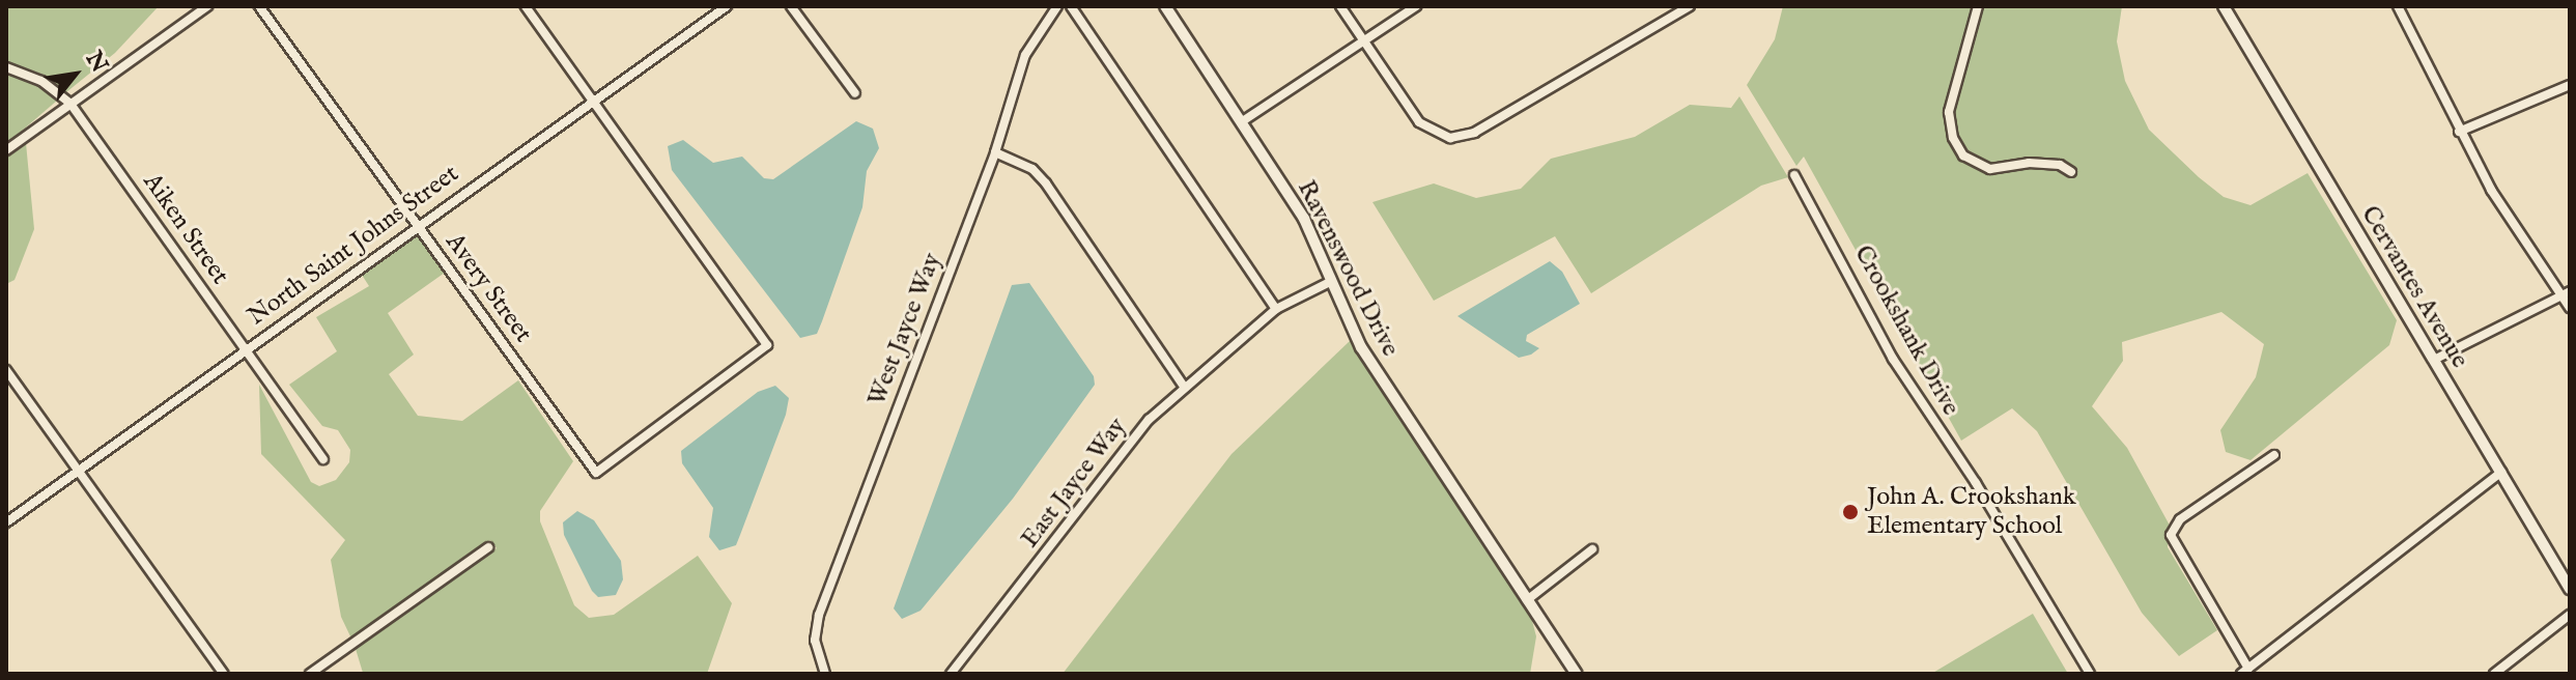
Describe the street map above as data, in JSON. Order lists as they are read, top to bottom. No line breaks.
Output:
{"streets":{"street":["Aiken Street","North Saint Johns Street","Ravenswood Drive","Cervantes Avenue","Avery Street","West Jayce Way","Crookshank Drive","East Jayce Way"]},"crossings":[["Aiken Street","North Saint Johns Street"],["North Saint Johns Street","Avery Street"],["Ravenswood Drive","East Jayce Way"]],"places":["John A. Crookshank Elementary School"],"north":"top right"}
